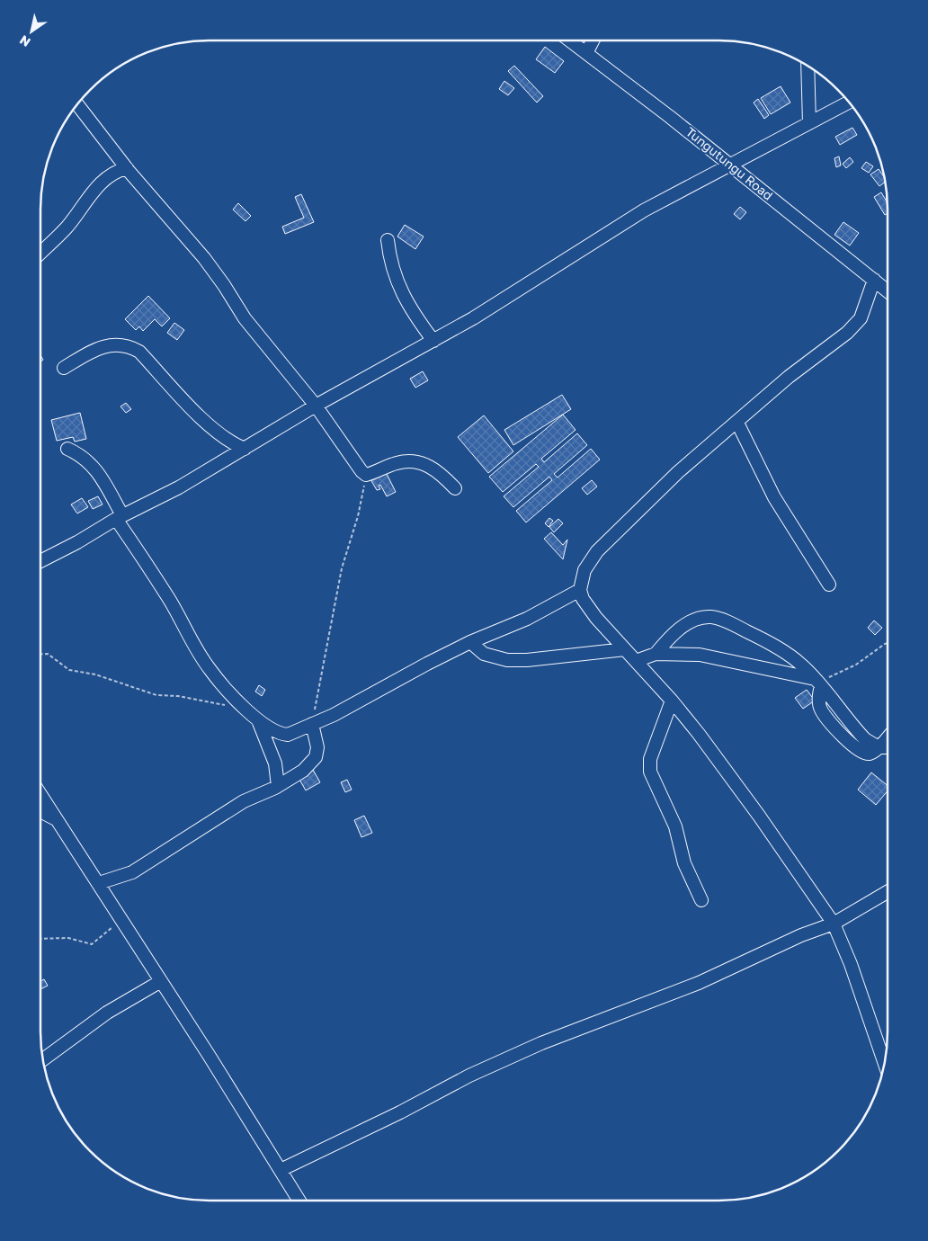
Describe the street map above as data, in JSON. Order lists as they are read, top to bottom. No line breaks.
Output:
{"streets":{"street":["Tungutungu Road"]},"north":"bottom left"}
